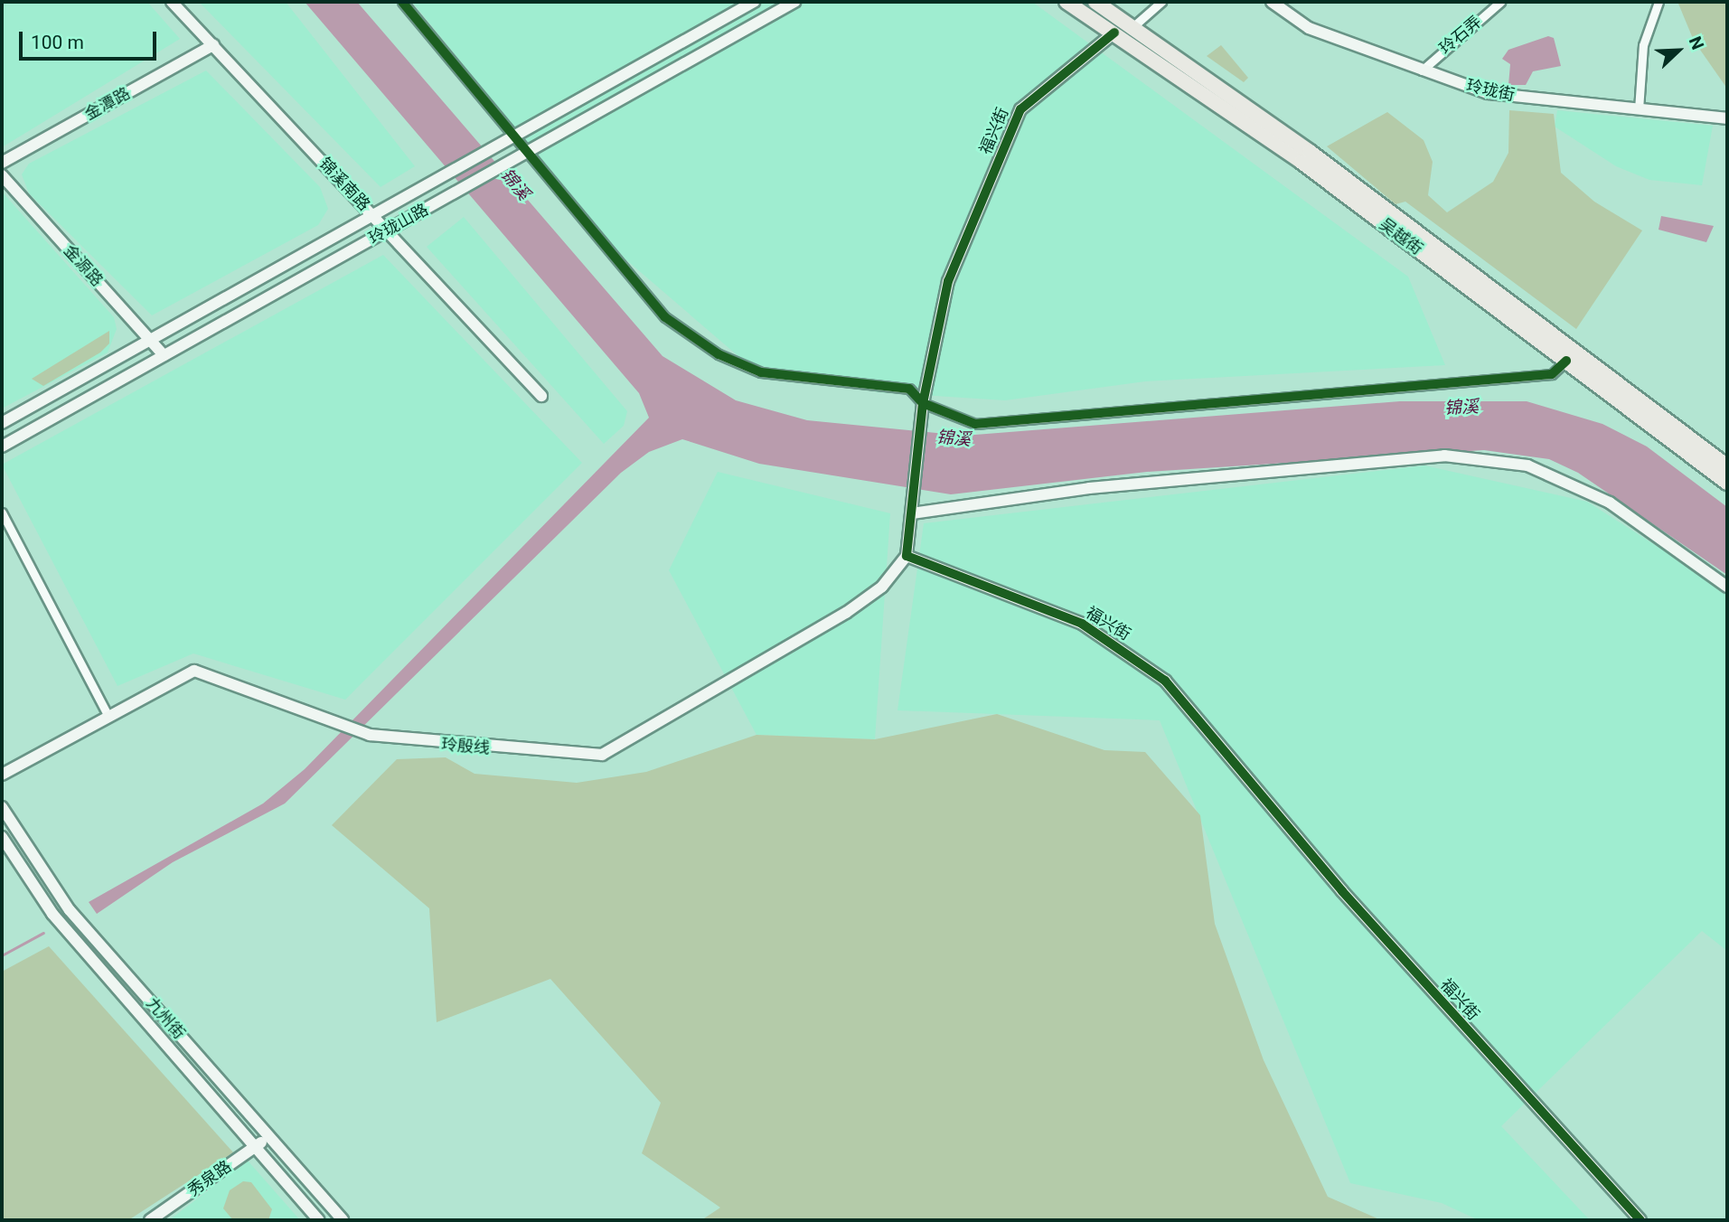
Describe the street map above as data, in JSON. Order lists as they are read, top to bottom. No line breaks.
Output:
{"streets":{"highway":["吴越街"],"street":["玲石弄","玲珑街","金潭路","福兴街","锦溪南路","玲珑山路","金源路","玲殷线","九州街","秀泉路"]},"crossings":[["玲石弄","玲珑街"],["金潭路","锦溪南路"],["福兴街","吴越街"],["福兴街","玲殷线"],["锦溪南路","玲珑山路"],["玲珑山路","金源路"],["九州街","秀泉路"]],"water":["锦溪"],"scale_bar":"100 m","north":"top right"}
